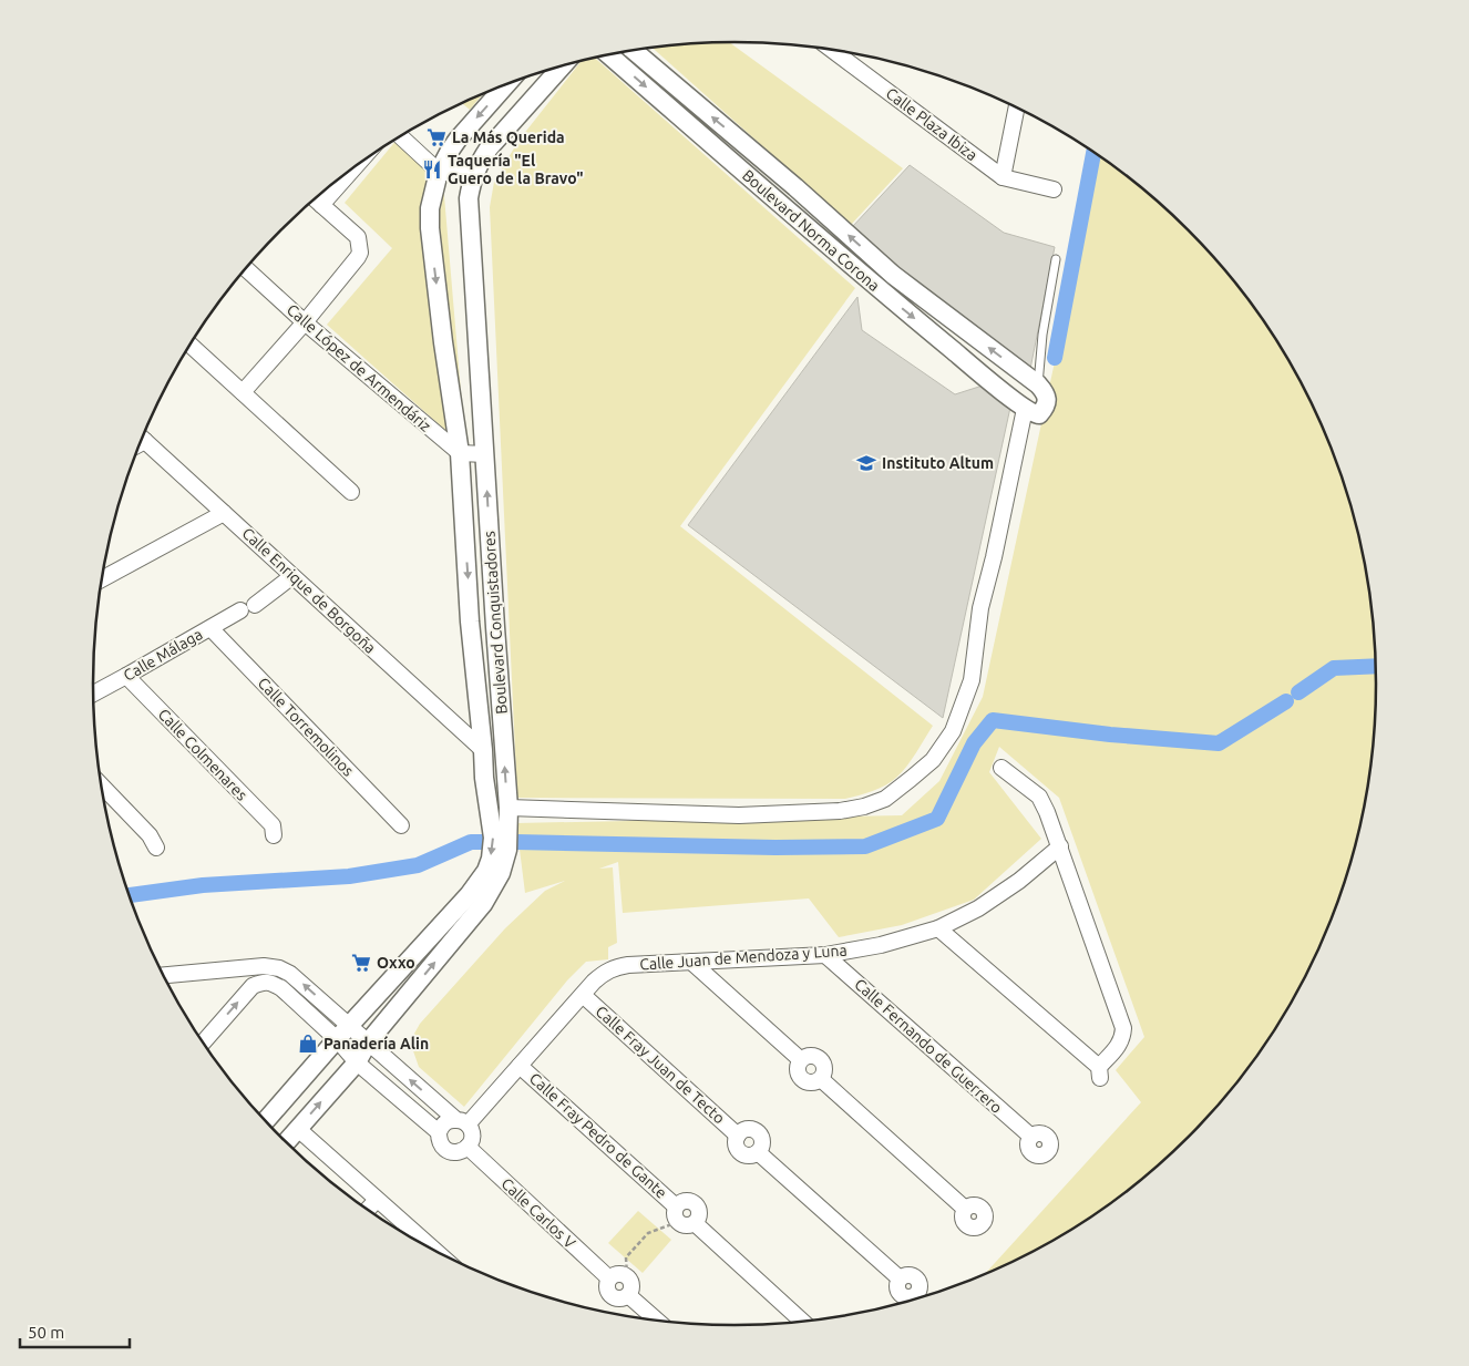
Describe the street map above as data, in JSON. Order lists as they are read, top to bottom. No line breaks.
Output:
{"streets":{"street":["Calle Plaza Ibiza","Boulevard Norma Corona","Calle López de Armendáriz","Calle Enrique de Borgoña","Boulevard Conquistadores","Calle Málaga","Calle Torremolinos","Calle Colmenares","Calle Juan de Mendoza y Luna","Calle Fernando de Guerrero","Calle Fray Juan de Tecto","Calle Fray Pedro de Gante","Calle Carlos V"]},"crossings":[["Calle López de Armendáriz","Boulevard Conquistadores"],["Calle Enrique de Borgoña","Boulevard Conquistadores"],["Calle Enrique de Borgoña","Calle Málaga"],["Calle Málaga","Calle Torremolinos"],["Calle Málaga","Calle Colmenares"],["Calle Juan de Mendoza y Luna","Calle Fernando de Guerrero"],["Calle Juan de Mendoza y Luna","Calle Fray Juan de Tecto"],["Calle Juan de Mendoza y Luna","Calle Fray Pedro de Gante"],["Calle Juan de Mendoza y Luna","Calle Carlos V"]],"places":{"supermarket":["La Más Querida","Oxxo"],"restaurant":["Taquería \"El Guero de la Bravo\""],"school or university":["Instituto Altum"],"shop":["Panadería Alin"]},"scale_bar":"50 m"}
